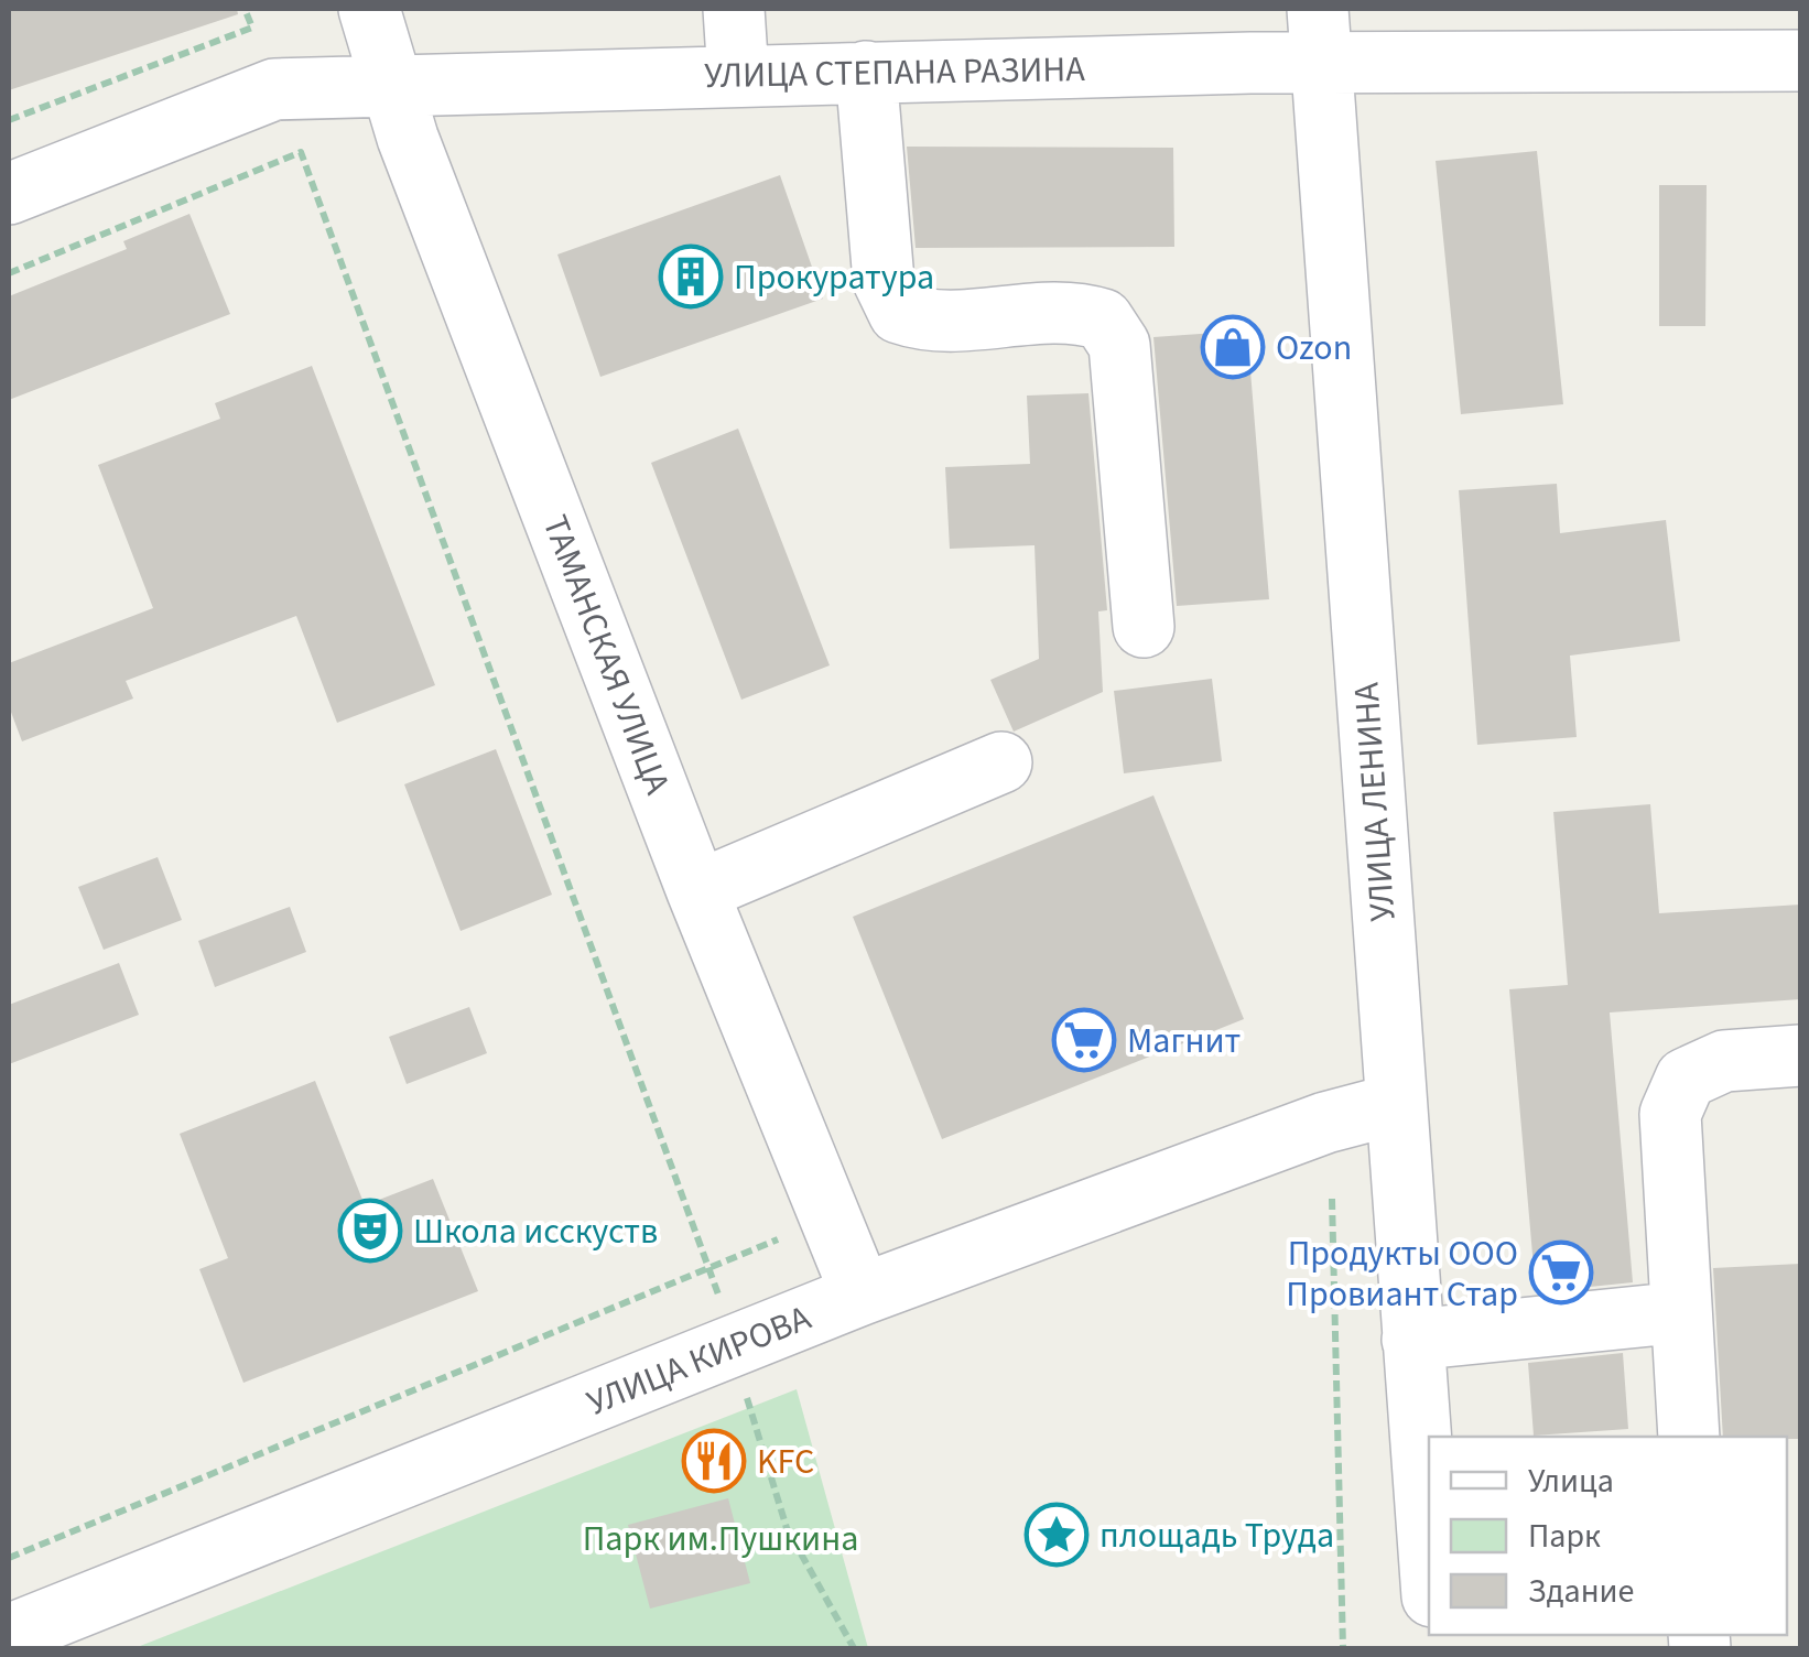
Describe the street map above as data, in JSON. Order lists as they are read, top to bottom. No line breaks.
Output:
{"streets":{"street":["УЛИЦА СТЕПАНА РАЗИНА","ТАМАНСКАЯ УЛИЦА","УЛИЦА ЛЕНИНА","УЛИЦА КИРОВА"]},"crossings":[["УЛИЦА СТЕПАНА РАЗИНА","ТАМАНСКАЯ УЛИЦА"],["УЛИЦА СТЕПАНА РАЗИНА","УЛИЦА ЛЕНИНА"],["ТАМАНСКАЯ УЛИЦА","УЛИЦА КИРОВА"],["УЛИЦА ЛЕНИНА","УЛИЦА КИРОВА"]],"parks":["Парк им.Пушкина"],"places":{"building":["Прокуратура"],"shop":["Ozon"],"supermarket":["Магнит","Продукты ООО Провиант Стар"],"theatre":["Школа исскуств"],"restaurant":["KFC"],"place":["площадь Труда"]},"legend":["Улица","Парк","Здание"]}
